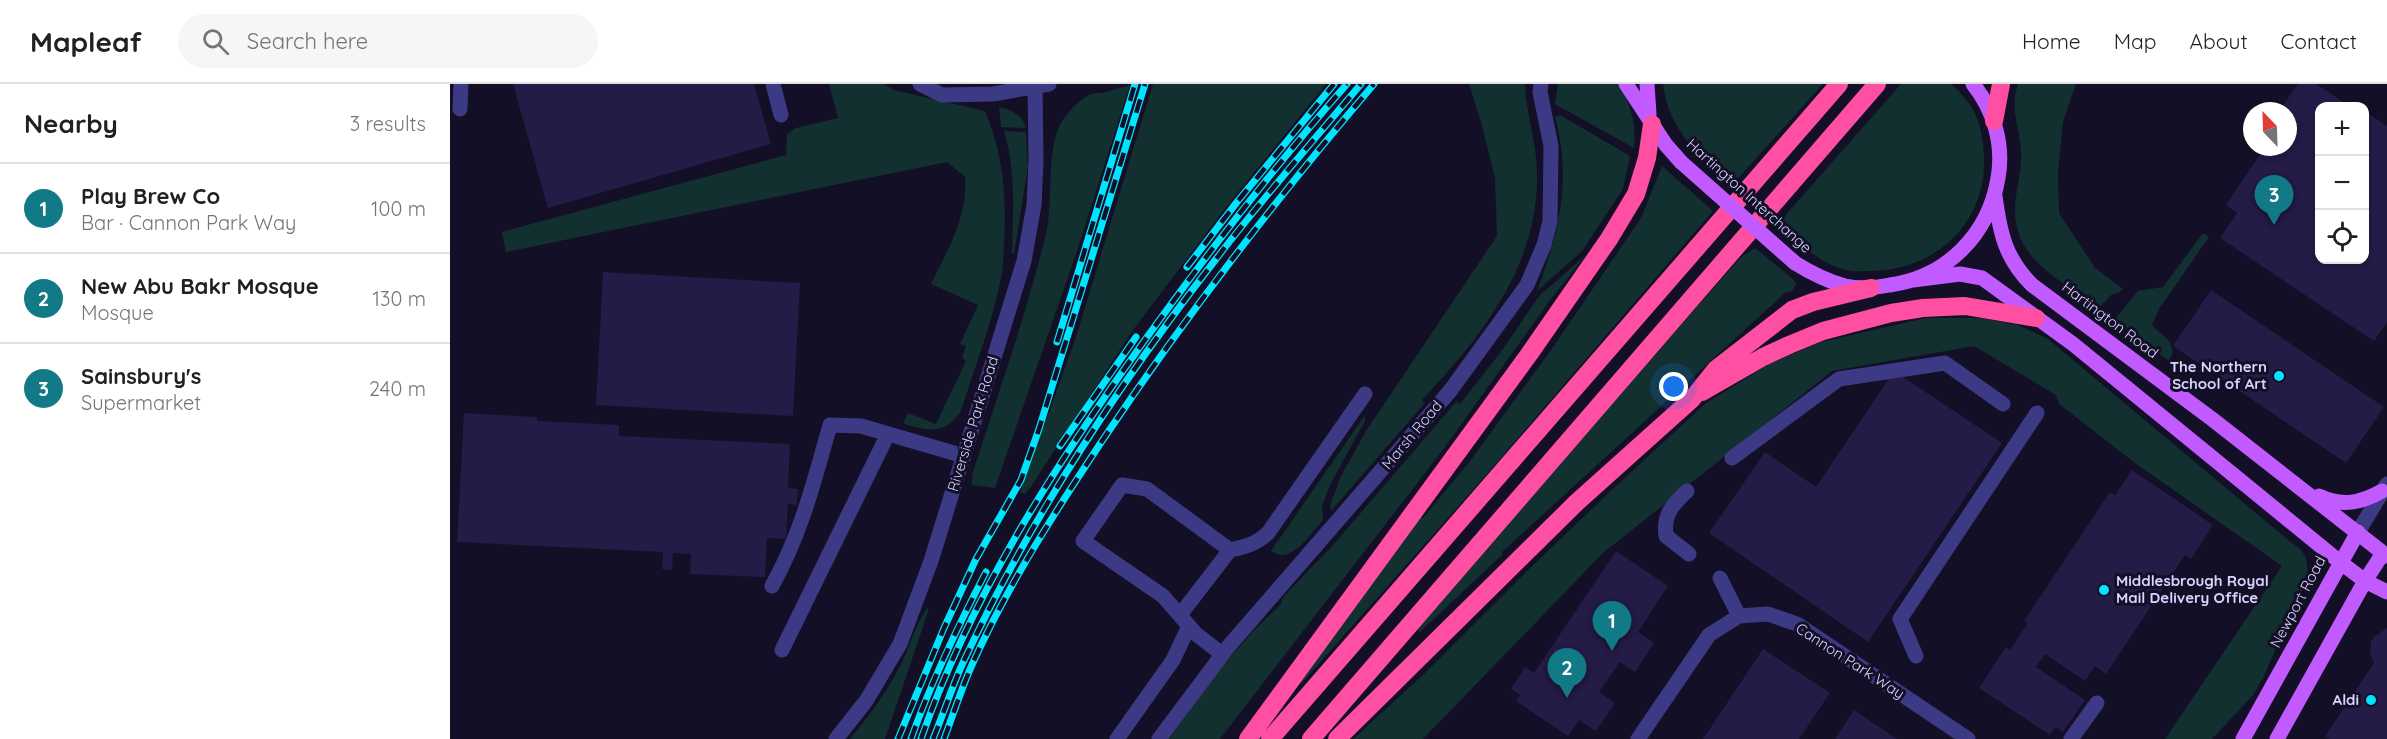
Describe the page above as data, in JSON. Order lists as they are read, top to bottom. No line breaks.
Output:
{"streets":{"main road":["Hartington Interchange","Hartington Road","Newport Road"],"street":["Riverside Park Road","Marsh Road","Cannon Park Way"]},"crossings":[["Hartington Interchange","Hartington Road"],["Hartington Road","Newport Road"]],"places":["The Northern School of Art","Middlesbrough Royal Mail Delivery Office","Aldi"],"north":"top left","page":{"header":"Mapleaf","search":"Search here","nav":["Home","Map","About","Contact"],"heading":["Nearby","3 results"],"map_buttons":["+","−"],"list":[{"mark":"1","name":"Play Brew Co","note":"Bar · Cannon Park Way","value":"100 m"},{"mark":"2","name":"New Abu Bakr Mosque","note":"Mosque","value":"130 m"},{"mark":"3","name":"Sainsbury's","note":"Supermarket","value":"240 m"}],"pins":["3","1","2"]}}
